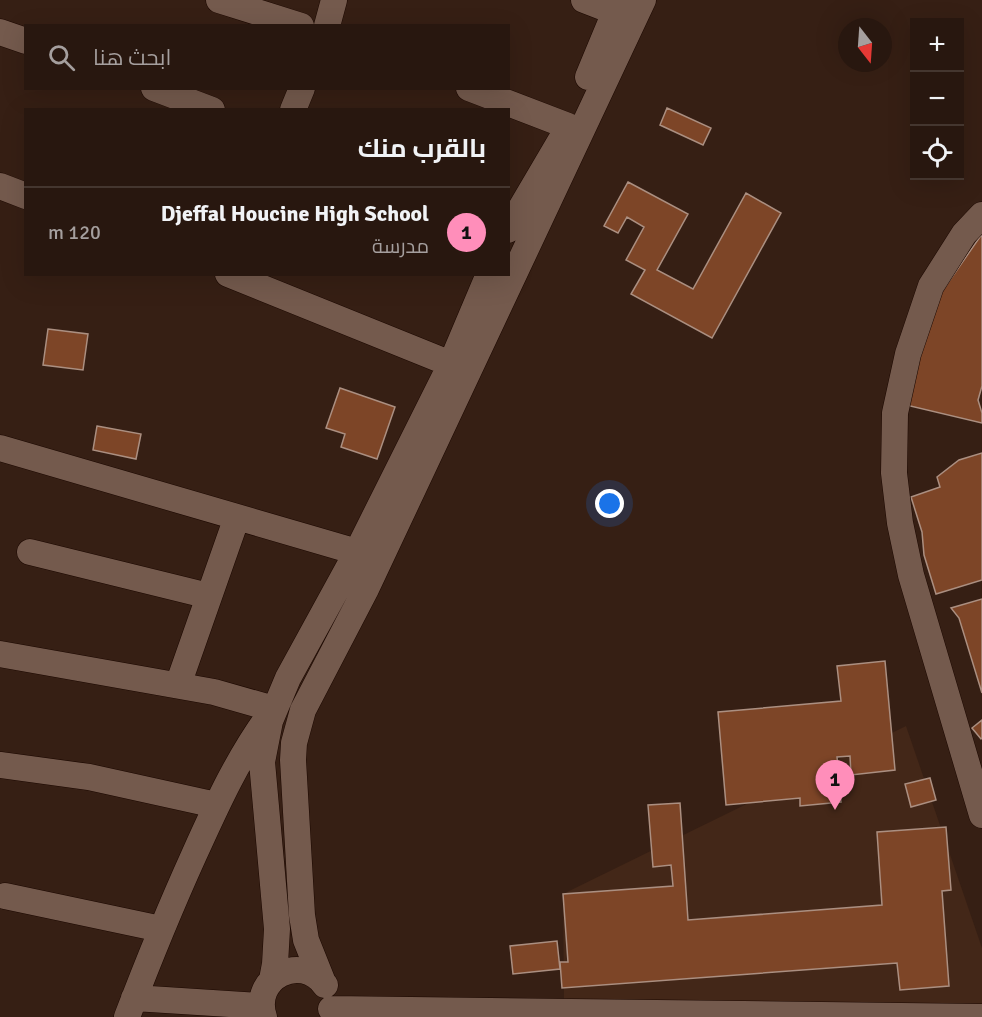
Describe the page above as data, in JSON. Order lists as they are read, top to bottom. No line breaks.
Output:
{"north":"bottom","page":{"map_buttons":["+","−"],"search":"ابحث هنا","heading":"بالقرب منك","list":[{"mark":"1","name":"Djeffal Houcine High School","note":"مدرسة","value":"120 m"}],"pins":"1"}}
